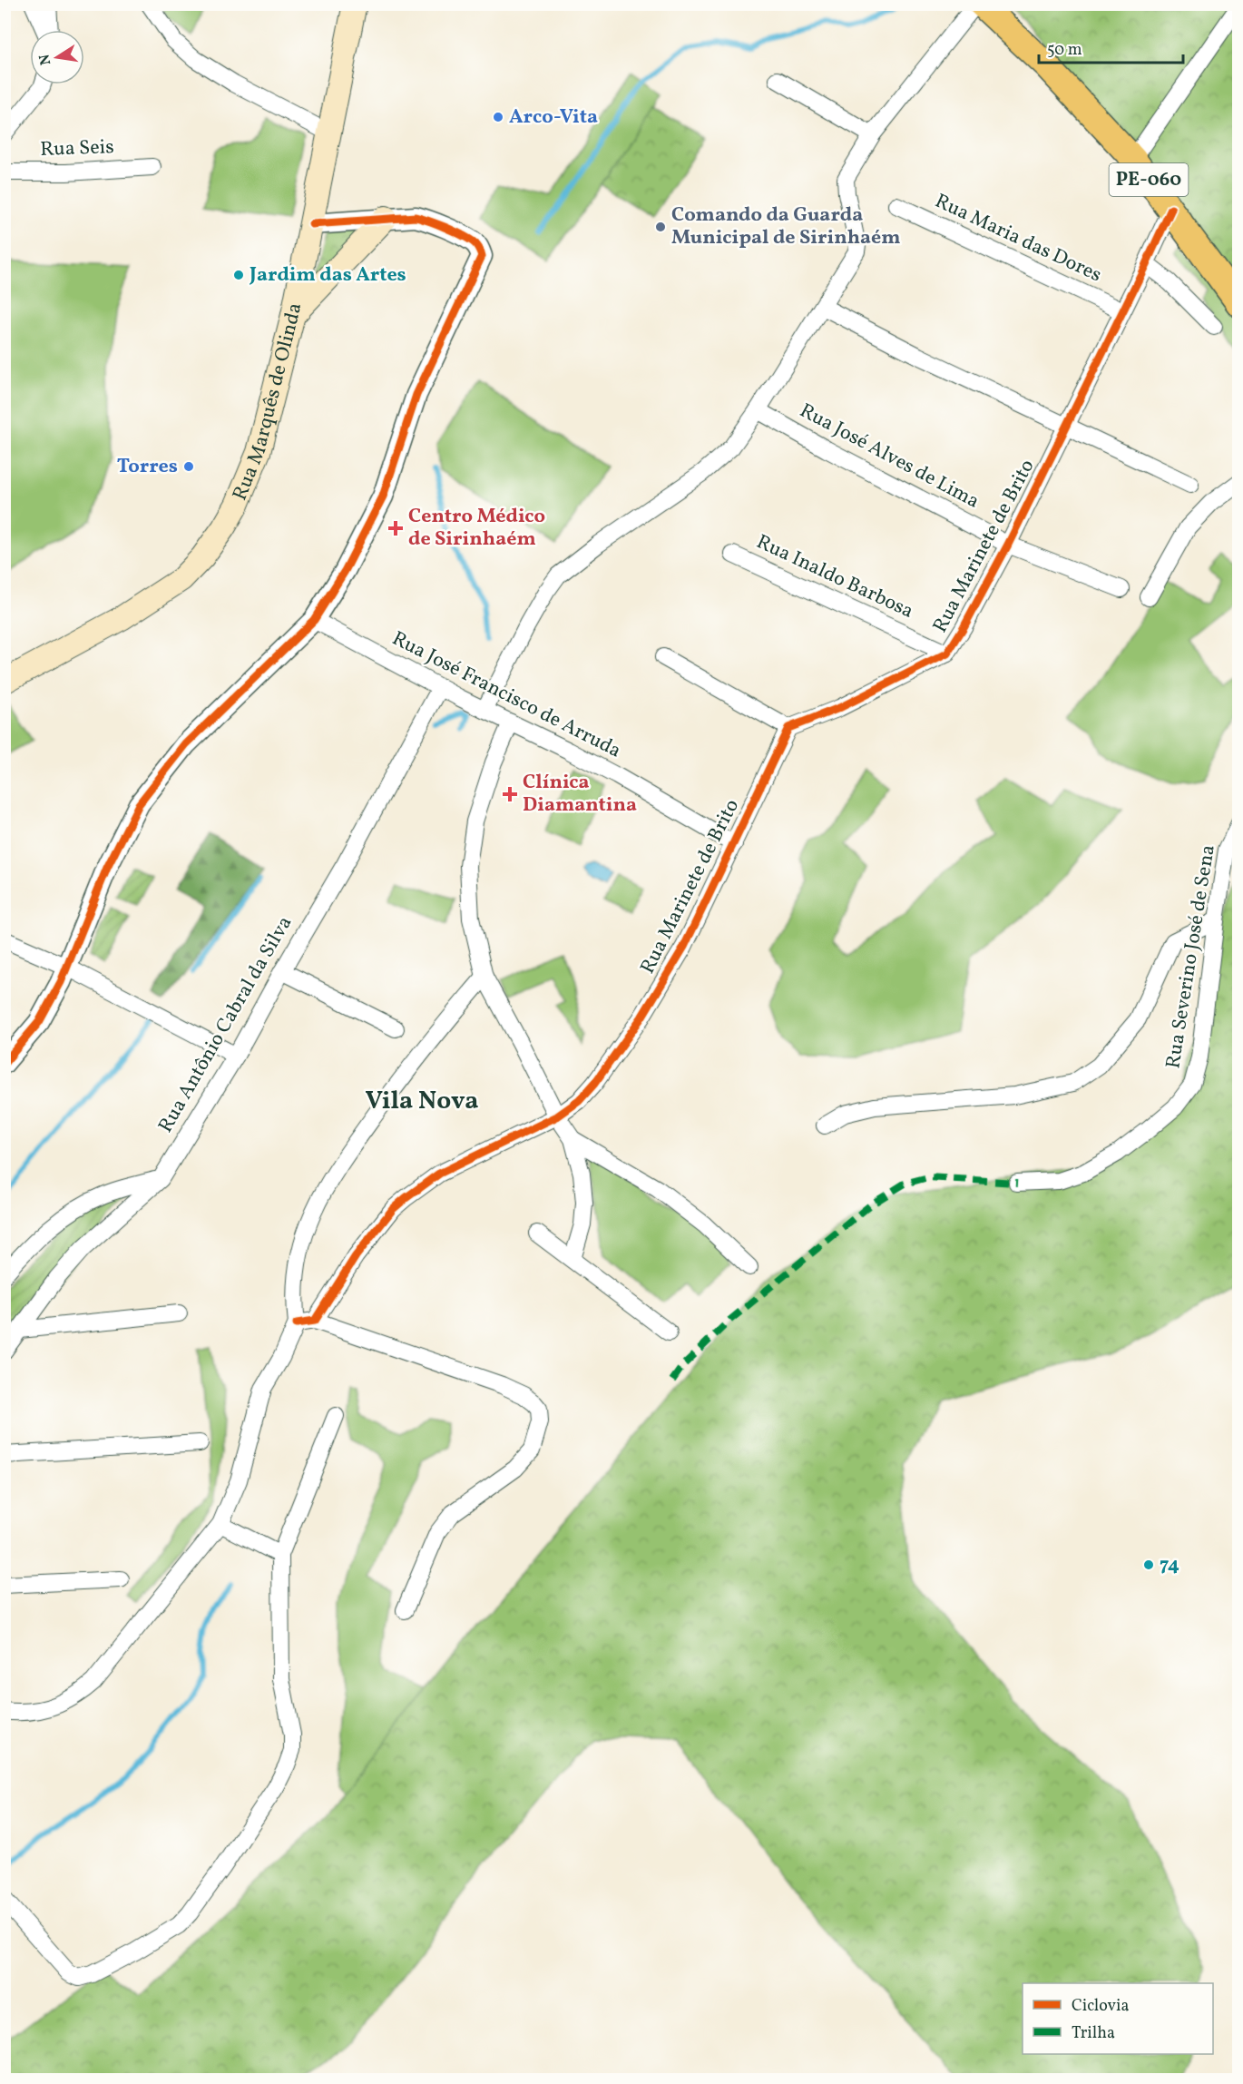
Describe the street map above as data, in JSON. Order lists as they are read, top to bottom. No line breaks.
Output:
{"streets":{"main road":["PE-060","Rua Marquês de Olinda"],"street":["Rua Seis","Rua Maria das Dores","Rua José Alves de Lima","Rua Marinete de Brito","Rua Inaldo Barbosa","Rua José Francisco de Arruda","Rua Severino José de Sena","Rua Antônio Cabral da Silva"]},"crossings":[["PE-060","Rua Marinete de Brito"],["Rua Maria das Dores","Rua Marinete de Brito"],["Rua José Alves de Lima","Rua Marinete de Brito"],["Rua Marinete de Brito","Rua Inaldo Barbosa"],["Rua Marinete de Brito","Rua José Francisco de Arruda"],["Rua José Francisco de Arruda","Rua Antônio Cabral da Silva"]],"districts":["Vila Nova"],"places":{"other":["Arco-Vita","Comando da Guarda Municipal de Sirinhaém","Jardim das Artes","Torres","74"],"health":["Centro Médico de Sirinhaém","Clínica Diamantina"]},"legend":["Ciclovia","Trilha"],"scale_bar":"50 m","north":"left"}
